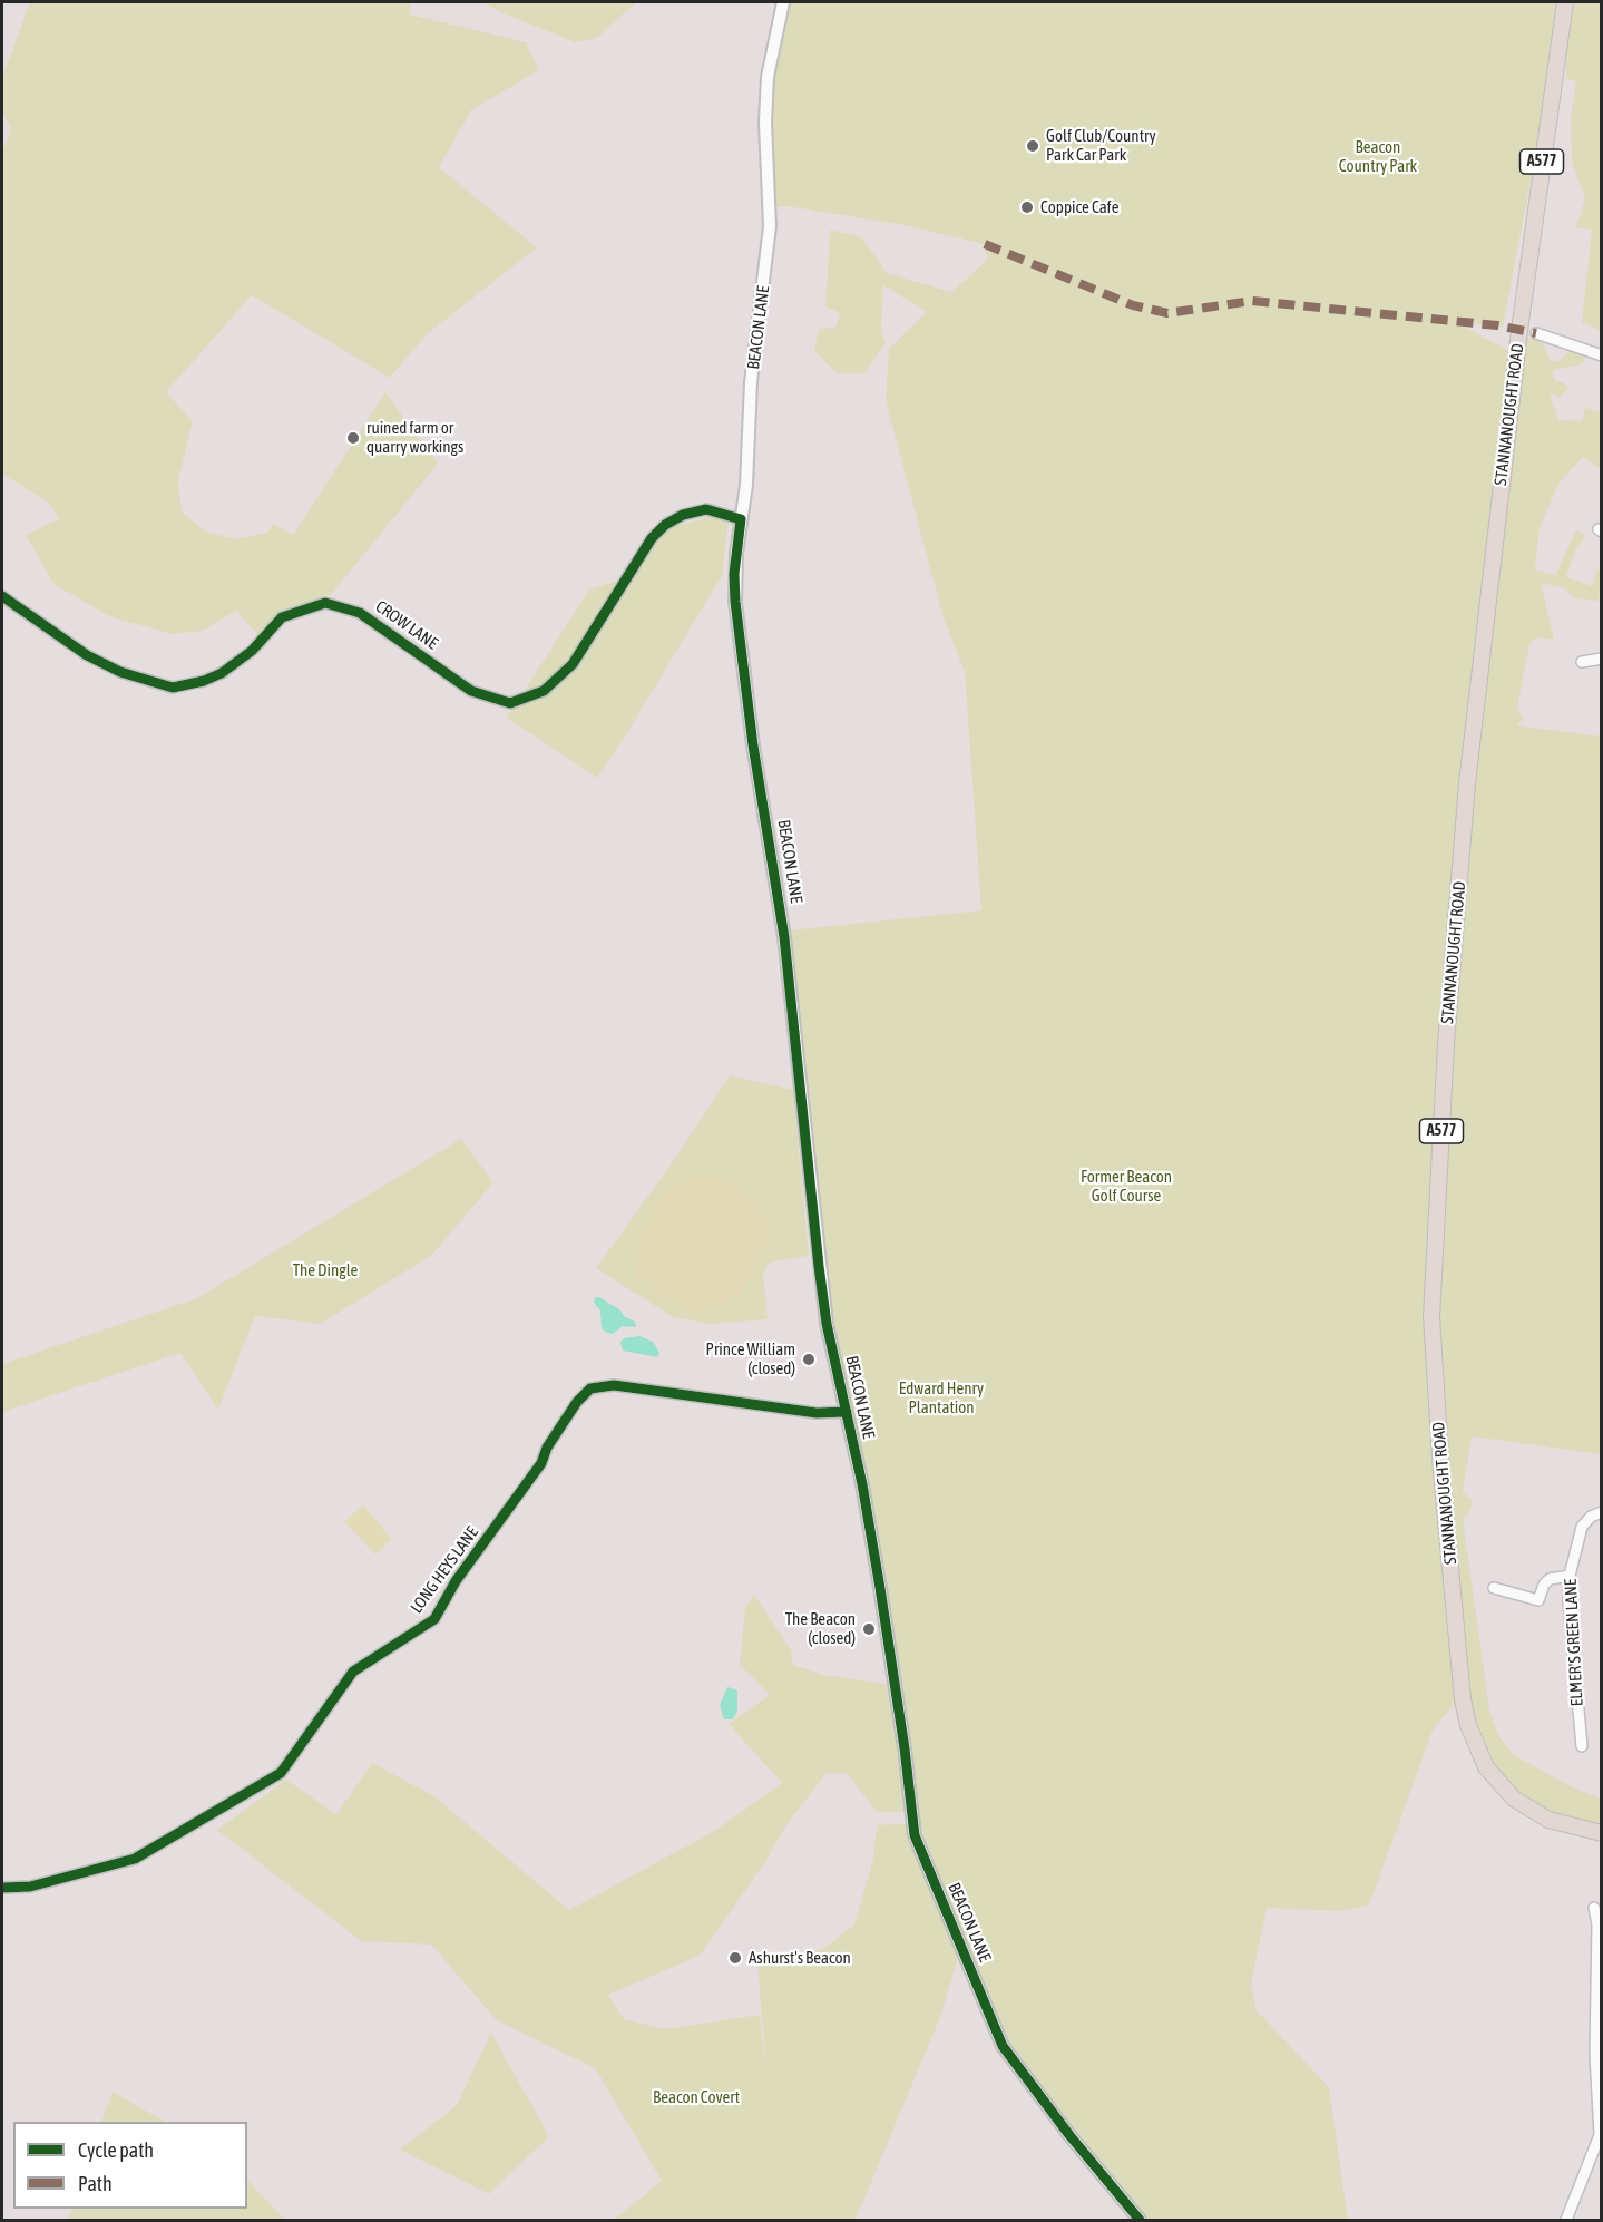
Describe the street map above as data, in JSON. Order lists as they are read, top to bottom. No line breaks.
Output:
{"streets":{"main road":["A577","STANNANOUGHT ROAD"],"street":["BEACON LANE","CROW LANE","LONG HEYS LANE","ELMER'S GREEN LANE"]},"crossings":[["BEACON LANE","CROW LANE"],["BEACON LANE","LONG HEYS LANE"]],"parks":["Beacon Country Park","Former Beacon Golf Course","The Dingle","Edward Henry Plantation","Beacon Covert"],"places":["Golf Club/Country Park Car Park","Coppice Cafe","ruined farm or quarry workings","Prince William (closed)","The Beacon (closed)","Ashurst's Beacon"],"legend":["Cycle path","Path"]}
